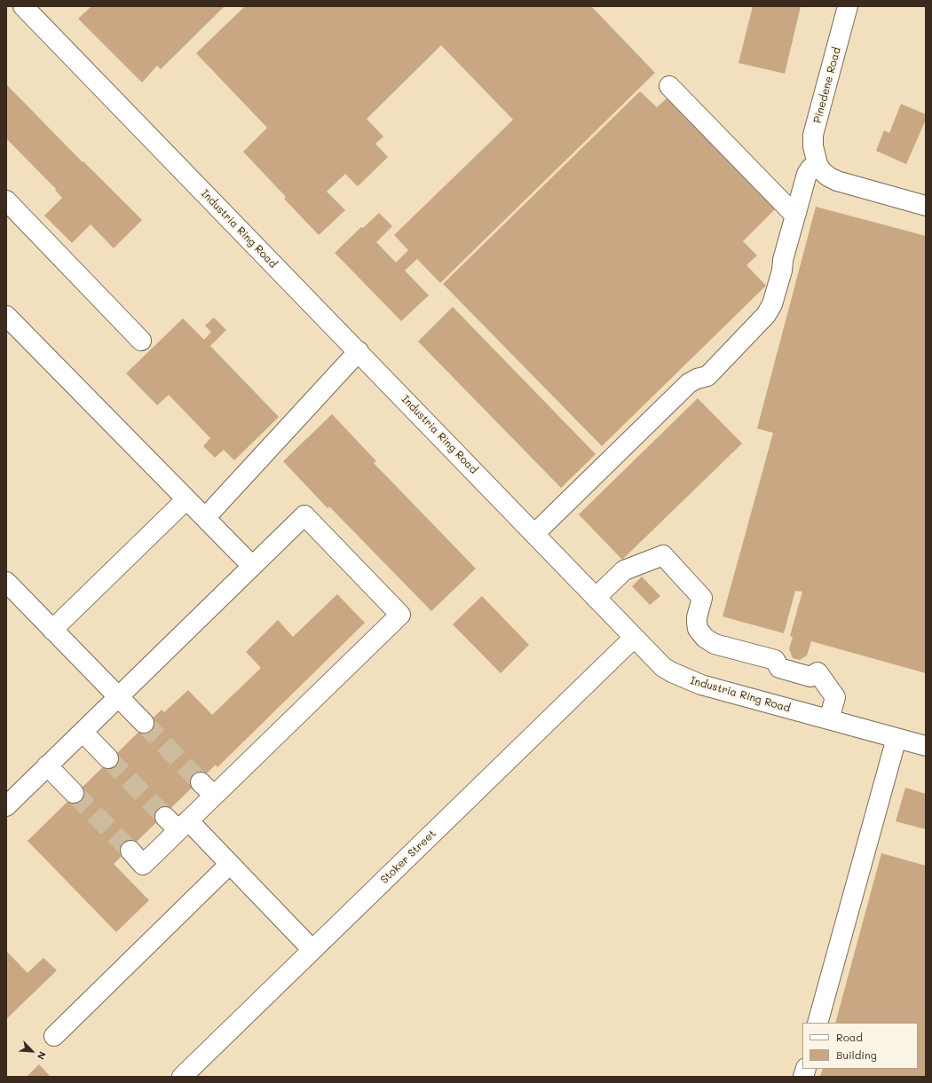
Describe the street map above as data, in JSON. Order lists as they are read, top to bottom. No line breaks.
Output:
{"streets":{"street":["Pinedene Road","Industria Ring Road","Stoker Street"]},"crossings":[["Industria Ring Road","Stoker Street"]],"legend":["Road","Building"],"north":"bottom right"}
